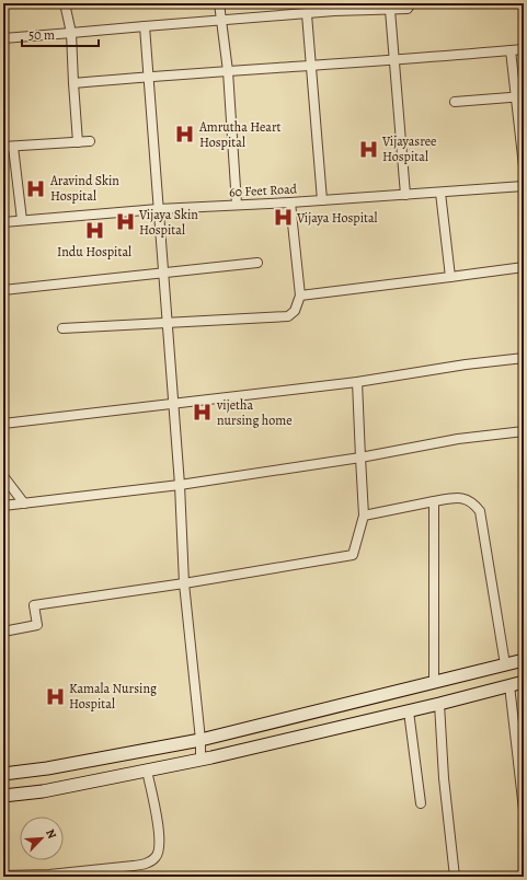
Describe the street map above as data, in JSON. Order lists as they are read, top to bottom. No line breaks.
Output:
{"streets":{"street":["60 Feet Road"]},"places":{"hospital":["Amrutha Heart Hospital","Vijayasree Hospital","Aravind Skin Hospital","Vijaya Hospital","Vijaya Skin Hospital","Indu Hospital","vijetha nursing home","Kamala Nursing Hospital"]},"scale_bar":"50 m","north":"top right"}
